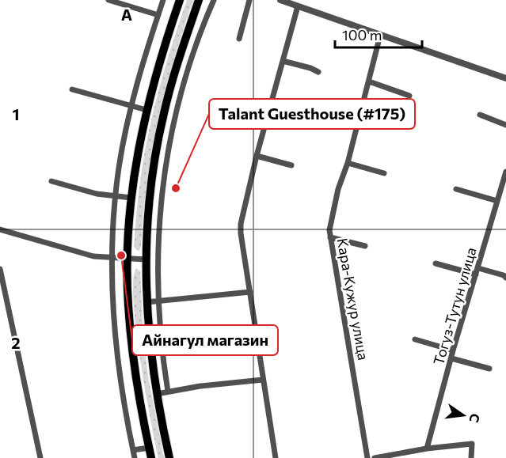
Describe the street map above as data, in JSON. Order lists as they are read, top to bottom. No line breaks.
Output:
{"streets":{"street":["Кара-Кужур улица","Тогуз-Тутун улица"]},"places":["Talant Guesthouse (#175)","Айнагул магазин"],"scale_bar":"100 m","north":"right","grid":{"columns":["A"],"rows":["1","2"]}}
